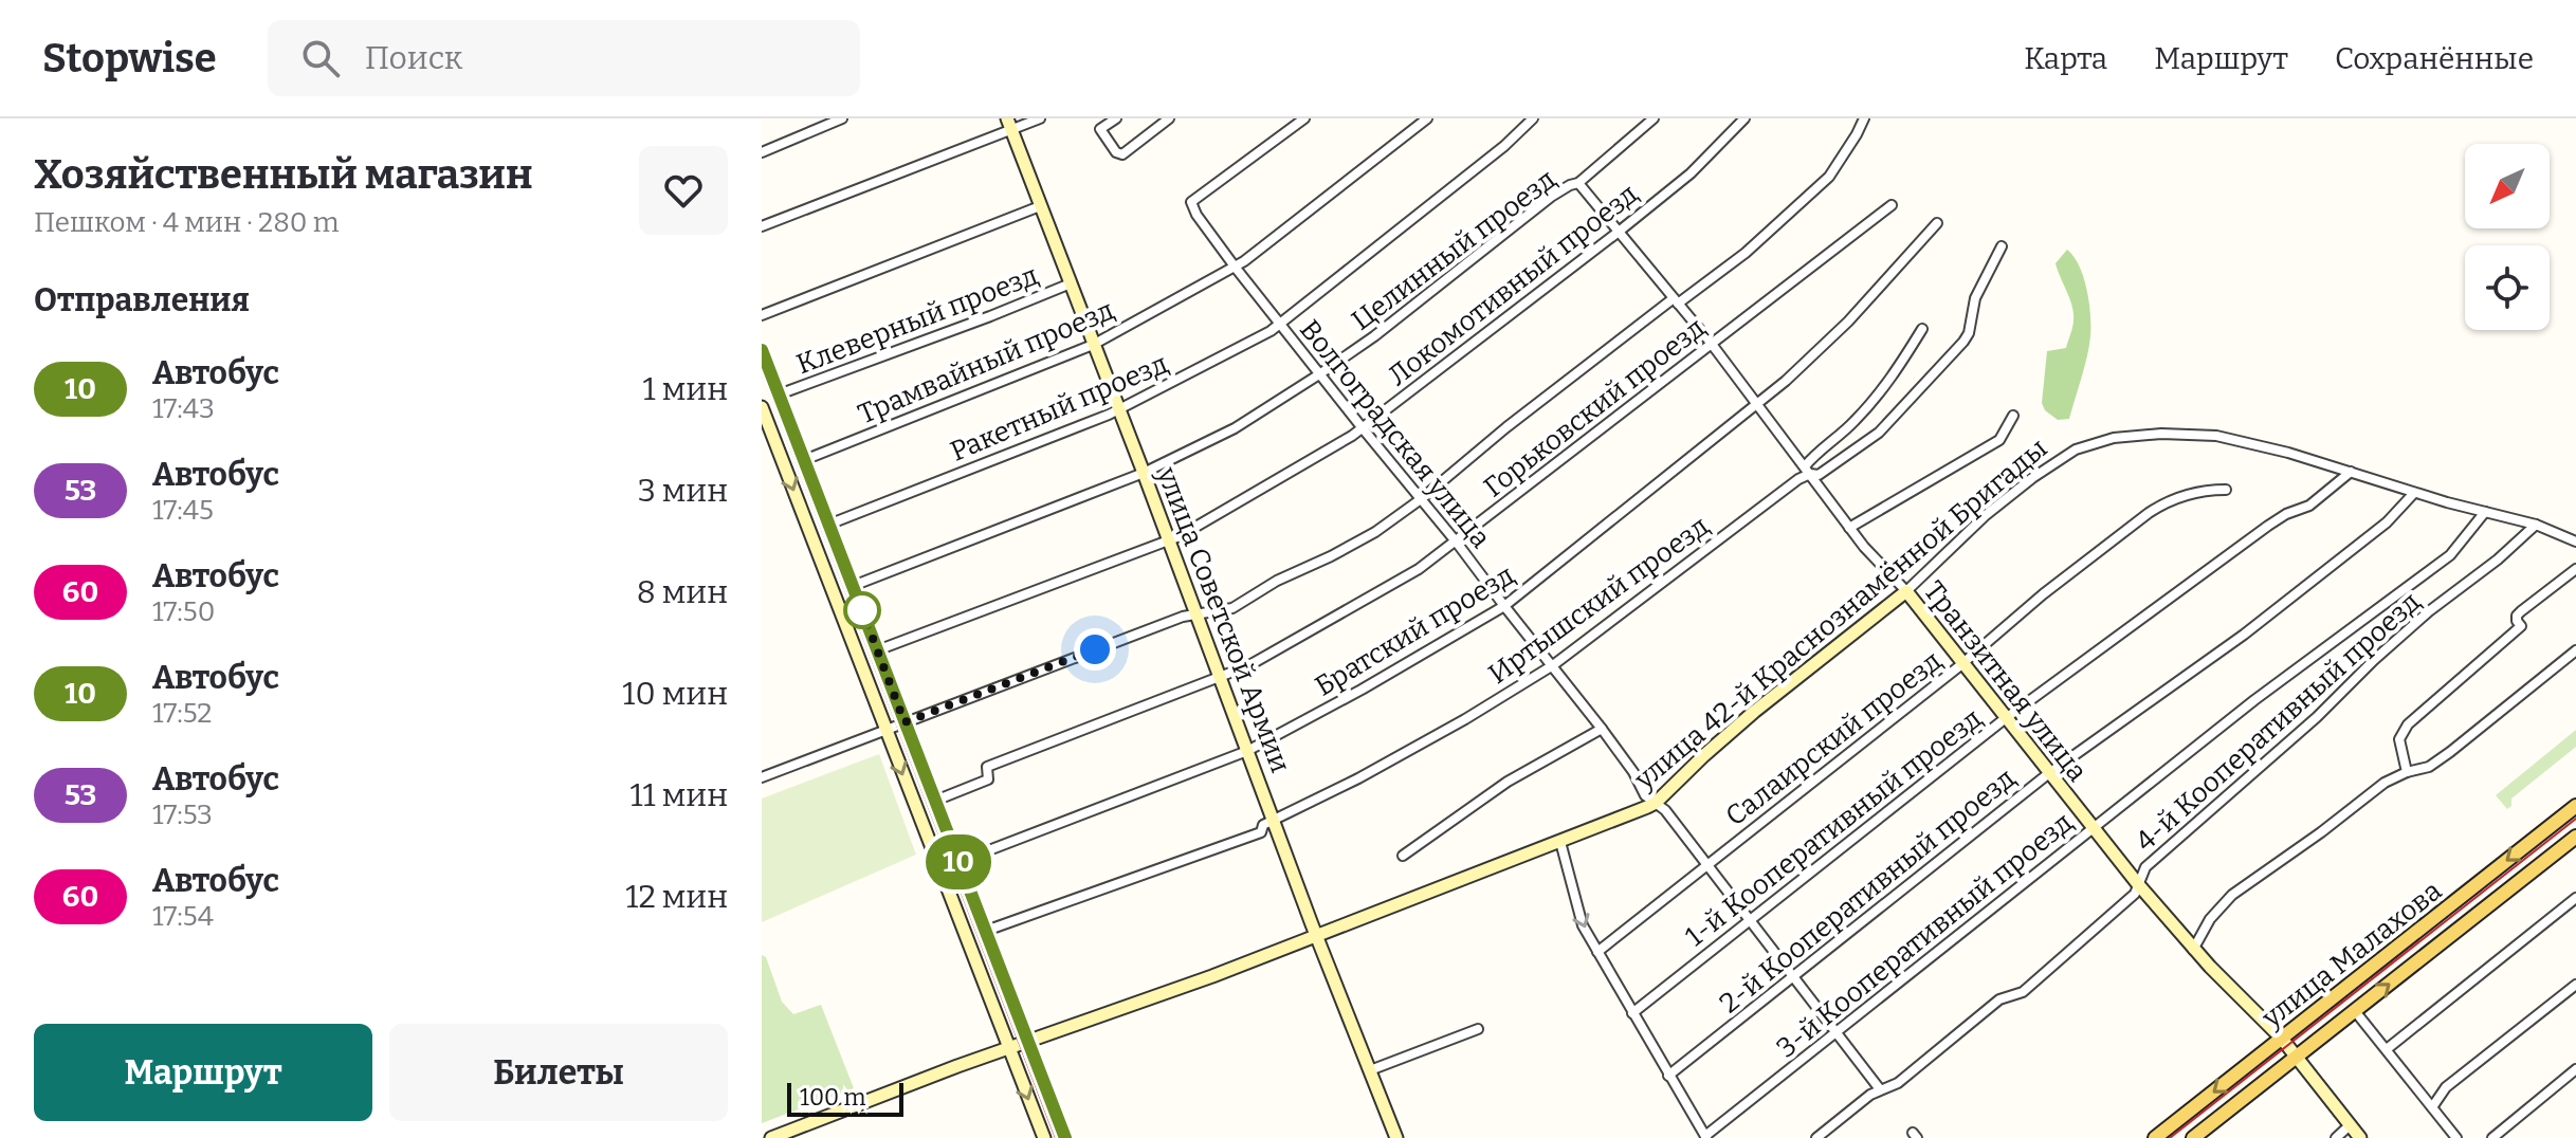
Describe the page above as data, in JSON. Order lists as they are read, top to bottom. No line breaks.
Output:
{"streets":{"main road":["улица Малахова"],"street":["Целинный проезд","Локомотивный проезд","Клеверный проезд","Трамвайный проезд","Ракетный проезд","Горьковский проезд","Волгоградская улица","Иртышский проезд","улица 42-й Краснознамённой Бригады","улица Советской Армии","Братский проезд","Транзитная улица","4-й Кооперативный проезд","Салаирский проезд","1-й Кооперативный проезд","2-й Кооперативный проезд","3-й Кооперативный проезд"]},"crossings":[["Целинный проезд","Волгоградская улица"],["Целинный проезд","улица Советской Армии"],["Целинный проезд","Транзитная улица"],["Локомотивный проезд","Волгоградская улица"],["Локомотивный проезд","улица Советской Армии"],["Локомотивный проезд","Транзитная улица"],["Клеверный проезд","улица Советской Армии"],["Трамвайный проезд","Волгоградская улица"],["Трамвайный проезд","улица Советской Армии"],["Ракетный проезд","Волгоградская улица"],["Ракетный проезд","улица Советской Армии"],["Горьковский проезд","Волгоградская улица"],["Горьковский проезд","улица Советской Армии"],["Горьковский проезд","Транзитная улица"],["Волгоградская улица","Иртышский проезд"],["Волгоградская улица","улица 42-й Краснознамённой Бригады"],["Волгоградская улица","Братский проезд"],["Волгоградская улица","4-й Кооперативный проезд"],["Волгоградская улица","Салаирский проезд"],["Волгоградская улица","1-й Кооперативный проезд"],["Волгоградская улица","2-й Кооперативный проезд"],["Волгоградская улица","3-й Кооперативный проезд"],["Иртышский проезд","улица Советской Армии"],["Иртышский проезд","Транзитная улица"],["улица 42-й Краснознамённой Бригады","улица Советской Армии"],["улица 42-й Краснознамённой Бригады","Транзитная улица"],["улица 42-й Краснознамённой Бригады","4-й Кооперативный проезд"],["улица 42-й Краснознамённой Бригады","1-й Кооперативный проезд"],["улица 42-й Краснознамённой Бригады","2-й Кооперативный проезд"],["улица 42-й Краснознамённой Бригады","3-й Кооперативный проезд"],["улица Советской Армии","Братский проезд"],["Братский проезд","Транзитная улица"],["Транзитная улица","4-й Кооперативный проезд"],["Транзитная улица","Салаирский проезд"],["Транзитная улица","1-й Кооперативный проезд"],["Транзитная улица","2-й Кооперативный проезд"],["Транзитная улица","3-й Кооперативный проезд"],["Транзитная улица","улица Малахова"]],"lines":["bus line 10"],"scale_bar":"100 m","north":"bottom left","page":{"header":"Stopwise","search":"Поиск","nav":["Карта","Маршрут","Сохранённые"],"heading":[["Хозяйственный магазин","Пешком · 4 мин · 280 m"],"Отправления"],"on_map":"10","list":[{"mark":"10","name":"Автобус","note":"17:43","value":"1 мин"},{"mark":"53","name":"Автобус","note":"17:45","value":"3 мин"},{"mark":"60","name":"Автобус","note":"17:50","value":"8 мин"},{"mark":"10","name":"Автобус","note":"17:52","value":"10 мин"},{"mark":"53","name":"Автобус","note":"17:53","value":"11 мин"},{"mark":"60","name":"Автобус","note":"17:54","value":"12 мин"}],"buttons":["Маршрут","Билеты"],"scale":"100 m"}}
